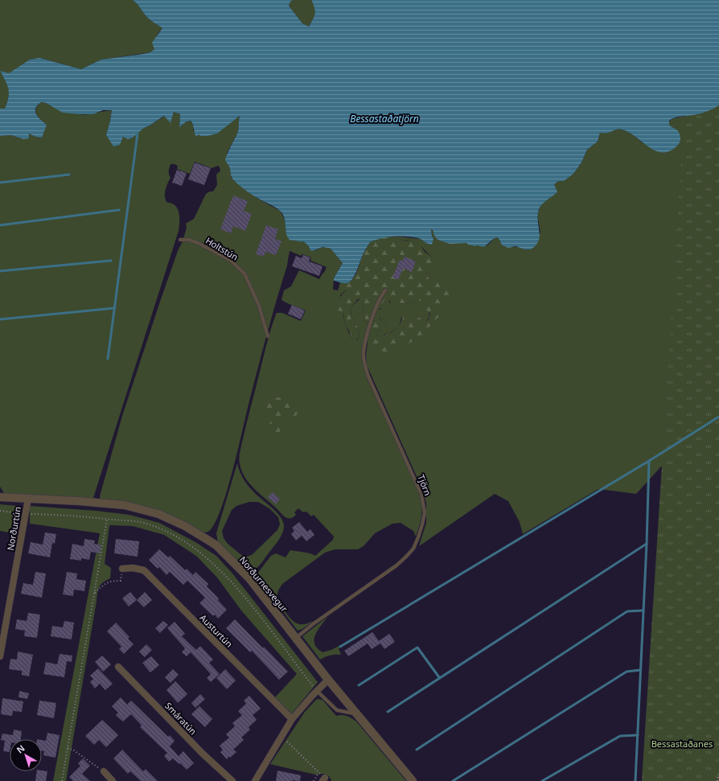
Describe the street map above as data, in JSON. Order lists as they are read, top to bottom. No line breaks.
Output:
{"streets":{"street":["Norðurtún","Norðurnesvegur","Austurtún","Smáratún"],"lane":["Holtstún","Tjörn"]},"crossings":[["Tjörn","Norðurnesvegur"],["Norðurtún","Norðurnesvegur"]],"water":["Bessastaðatjörn"],"parks":["Bessastaðanes"],"north":"top left"}
